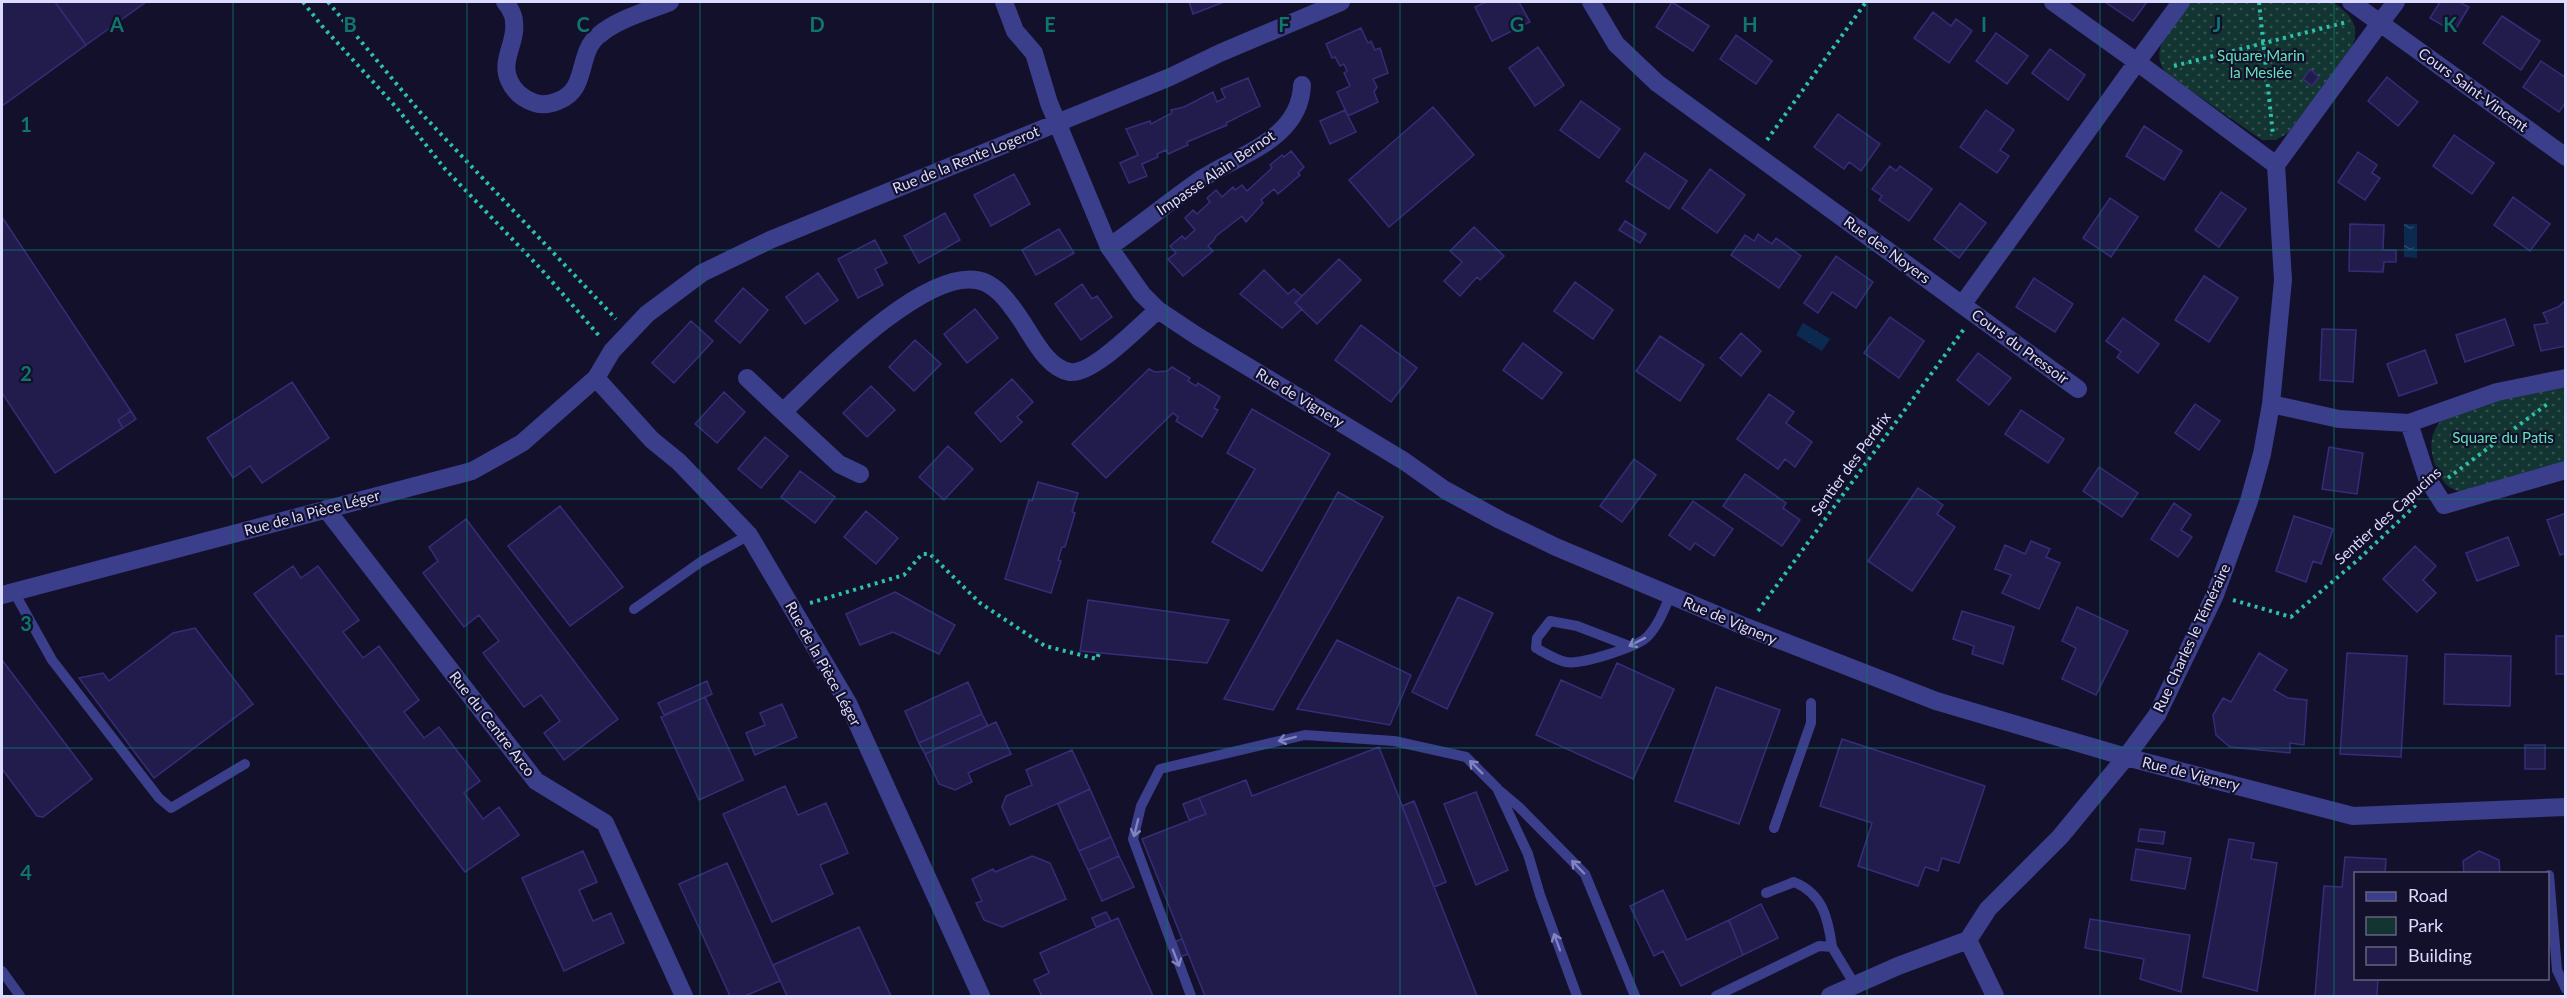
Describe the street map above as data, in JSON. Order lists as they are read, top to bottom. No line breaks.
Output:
{"streets":{"street":["Cours Saint-Vincent","Rue de la Rente Logerot","Impasse Alain Bernot","Rue des Noyers","Cours du Pressoir","Rue de Vignery","Rue de la Pièce Léger","Rue Charles le Téméraire","Rue du Centre Arco"],"path":["Sentier des Perdrix","Sentier des Capucins"]},"crossings":[["Rue de la Rente Logerot","Rue de Vignery"],["Rue de la Rente Logerot","Rue de la Pièce Léger"],["Impasse Alain Bernot","Rue de Vignery"],["Rue des Noyers","Cours du Pressoir"],["Rue des Noyers","Sentier des Perdrix"],["Cours du Pressoir","Sentier des Perdrix"],["Rue de Vignery","Sentier des Perdrix"],["Rue de Vignery","Rue Charles le Téméraire"],["Rue de la Pièce Léger","Rue du Centre Arco"],["Sentier des Capucins","Rue Charles le Téméraire"]],"parks":["Square Marin la Meslée","Square du Patis"],"legend":["Road","Park","Building"],"grid":{"columns":["A","B","C","D","E","F","G","H","I","J","K"],"rows":["1","2","3","4"]}}
